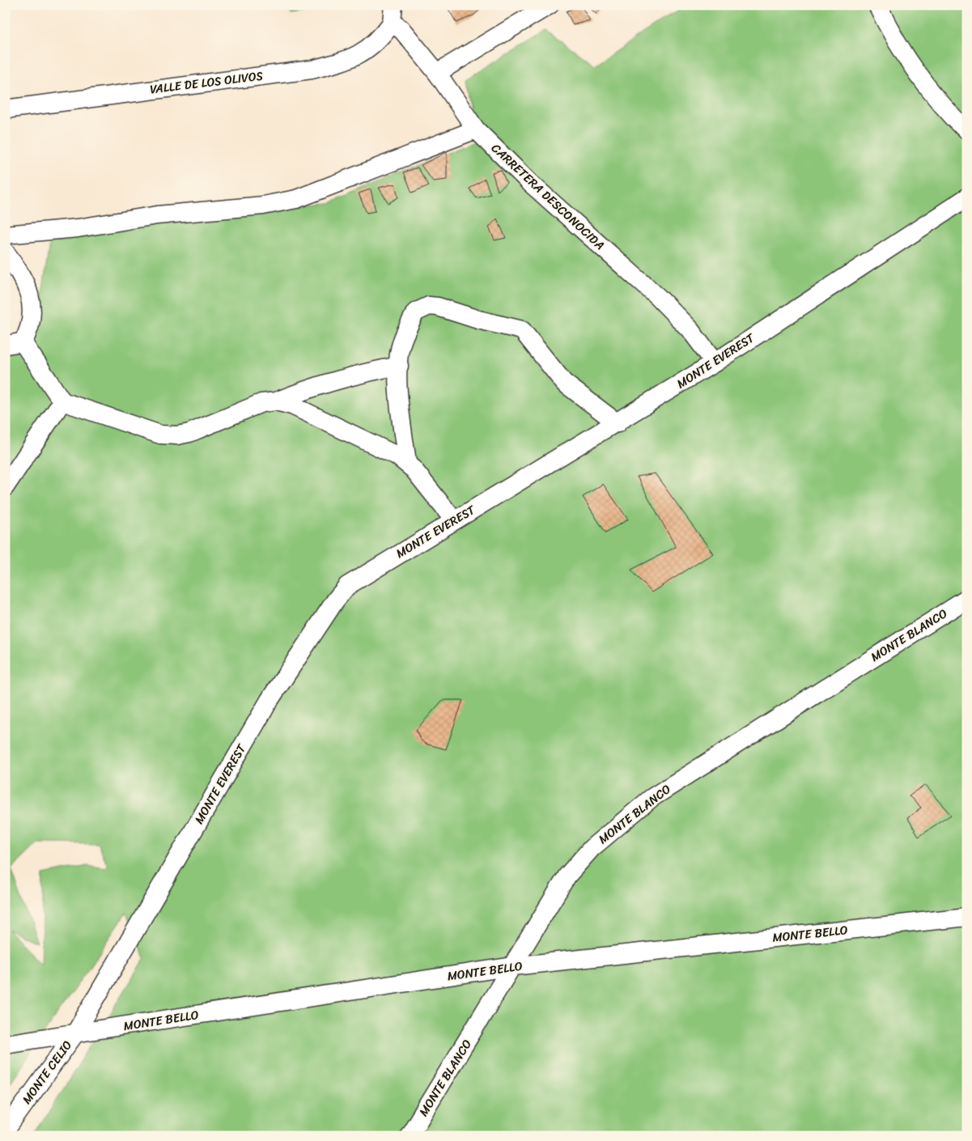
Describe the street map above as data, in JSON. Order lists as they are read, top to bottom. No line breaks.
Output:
{"streets":{"street":["VALLE DE LOS OLIVOS","CARRETERA DESCONOCIDA","MONTE EVEREST","MONTE BLANCO","MONTE BELLO","MONTE CELIO"]},"crossings":[["VALLE DE LOS OLIVOS","CARRETERA DESCONOCIDA"],["CARRETERA DESCONOCIDA","MONTE EVEREST"],["MONTE EVEREST","MONTE BELLO"],["MONTE EVEREST","MONTE CELIO"],["MONTE BLANCO","MONTE BELLO"],["MONTE BELLO","MONTE CELIO"]]}
